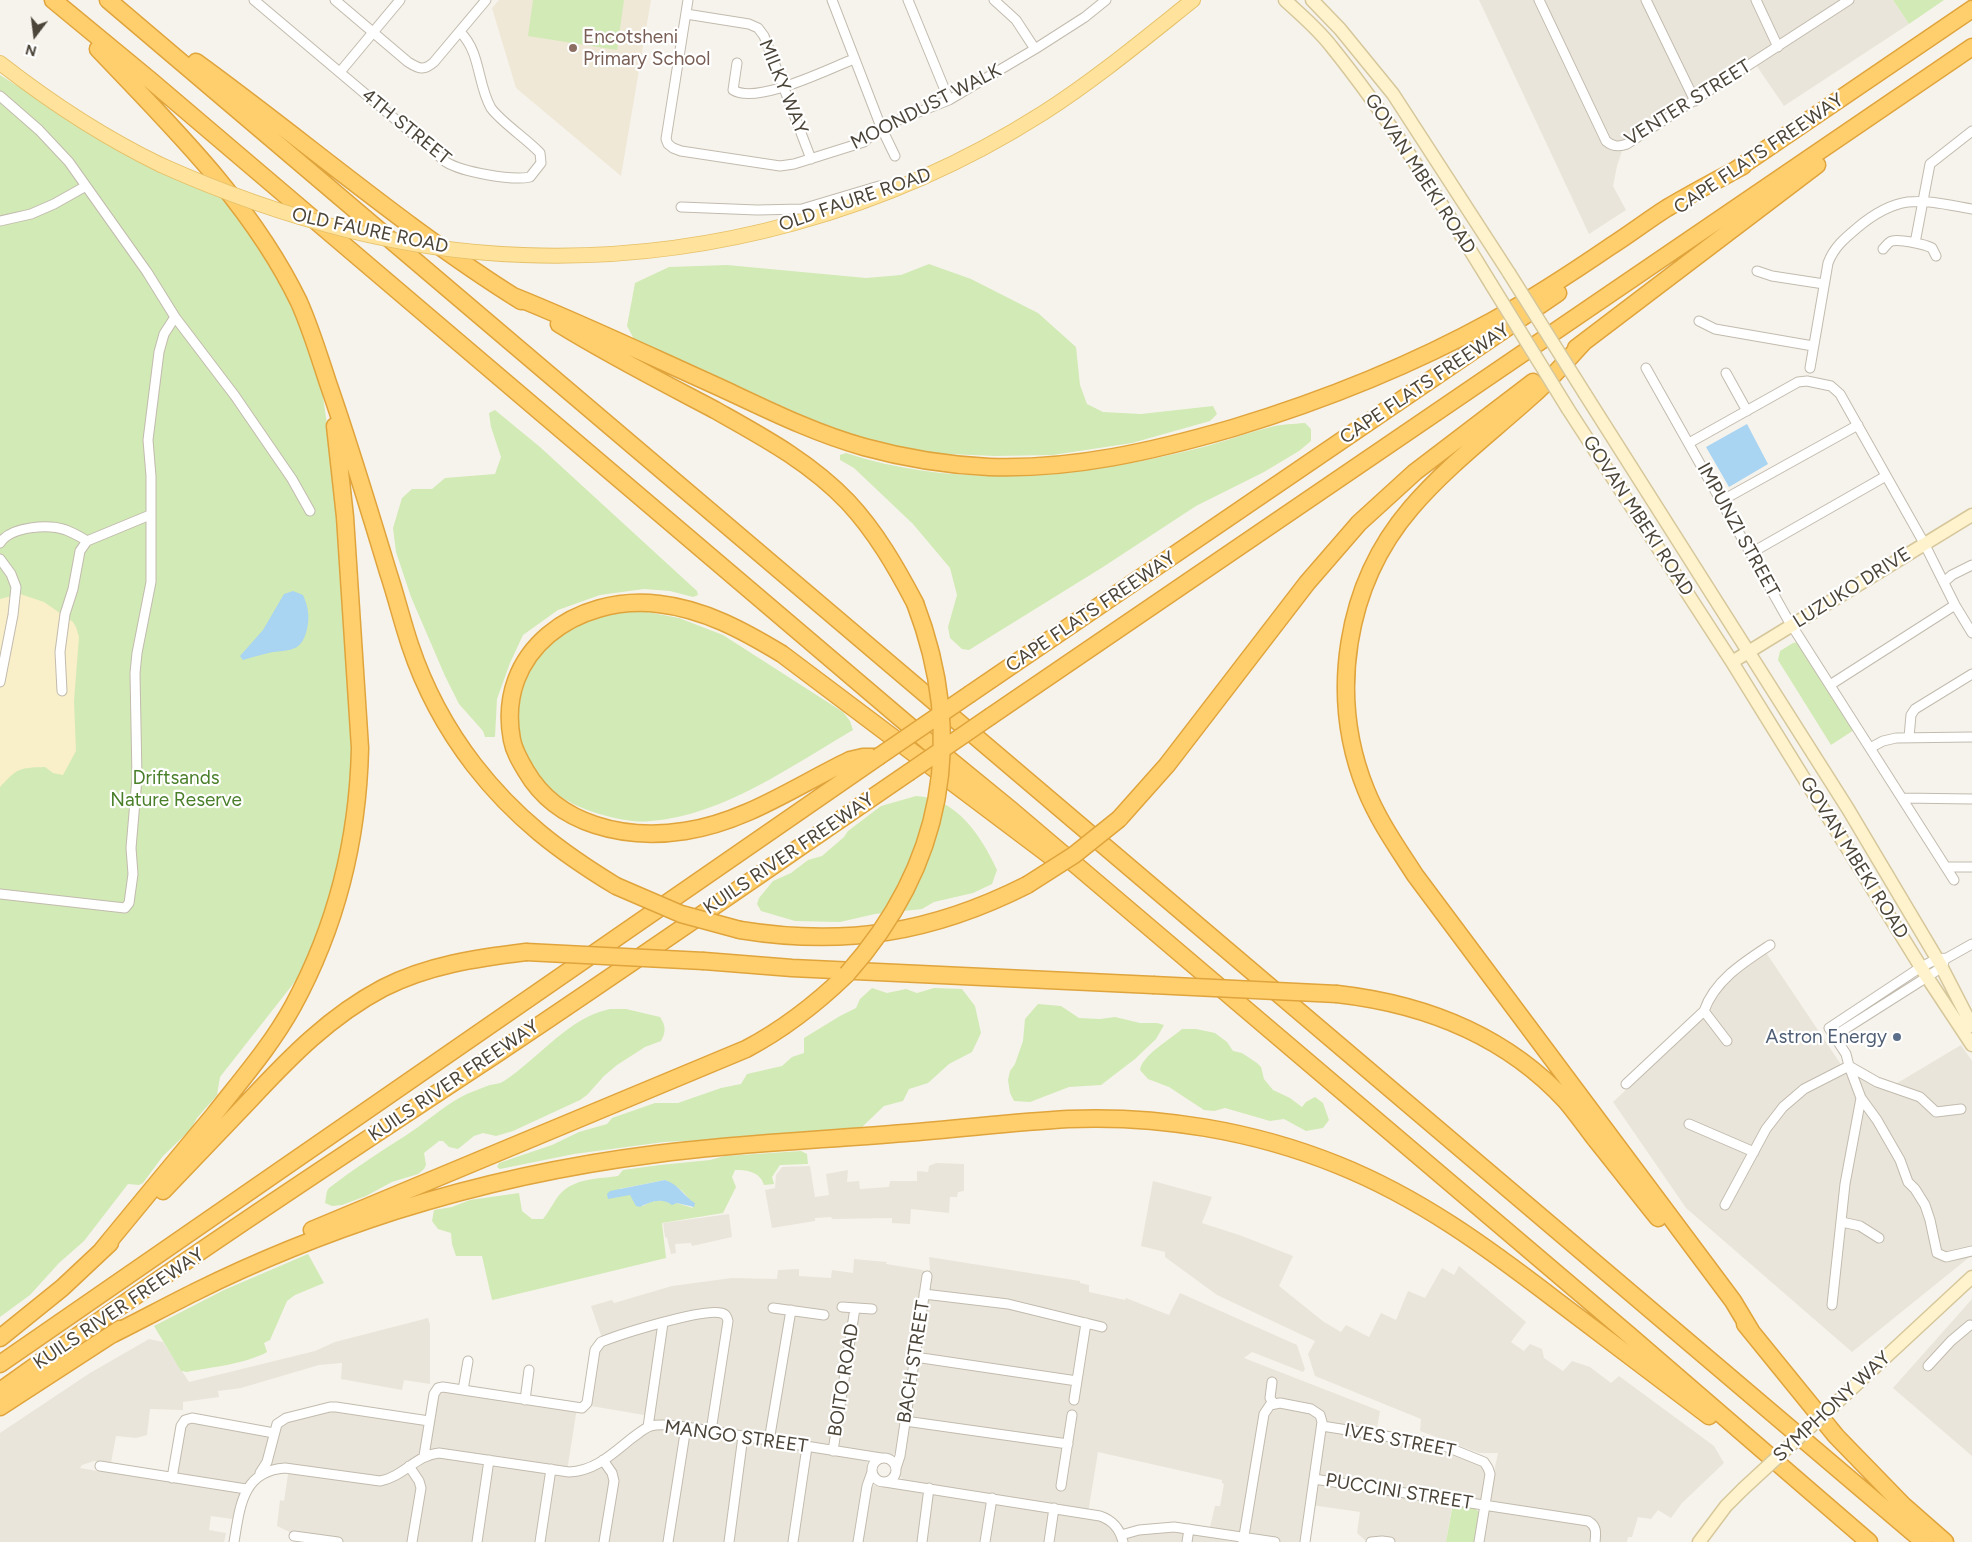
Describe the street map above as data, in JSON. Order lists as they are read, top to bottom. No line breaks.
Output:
{"streets":{"highway":["CAPE FLATS FREEWAY","KUILS RIVER FREEWAY"],"main road":["GOVAN MBEKI ROAD","OLD FAURE ROAD","LUZUKO DRIVE","SYMPHONY WAY"],"street":["MILKY WAY","VENTER STREET","MOONDUST WALK","4TH STREET","IMPUNZI STREET","BACH STREET","BOITO ROAD","MANGO STREET","IVES STREET","PUCCINI STREET"]},"crossings":[["MILKY WAY","MOONDUST WALK"],["CAPE FLATS FREEWAY","KUILS RIVER FREEWAY"],["GOVAN MBEKI ROAD","LUZUKO DRIVE"],["IMPUNZI STREET","LUZUKO DRIVE"],["BACH STREET","MANGO STREET"],["BOITO ROAD","MANGO STREET"],["IVES STREET","PUCCINI STREET"]],"parks":["Driftsands Nature Reserve"],"places":["Encotsheni Primary School","Astron Energy"],"north":"bottom"}
